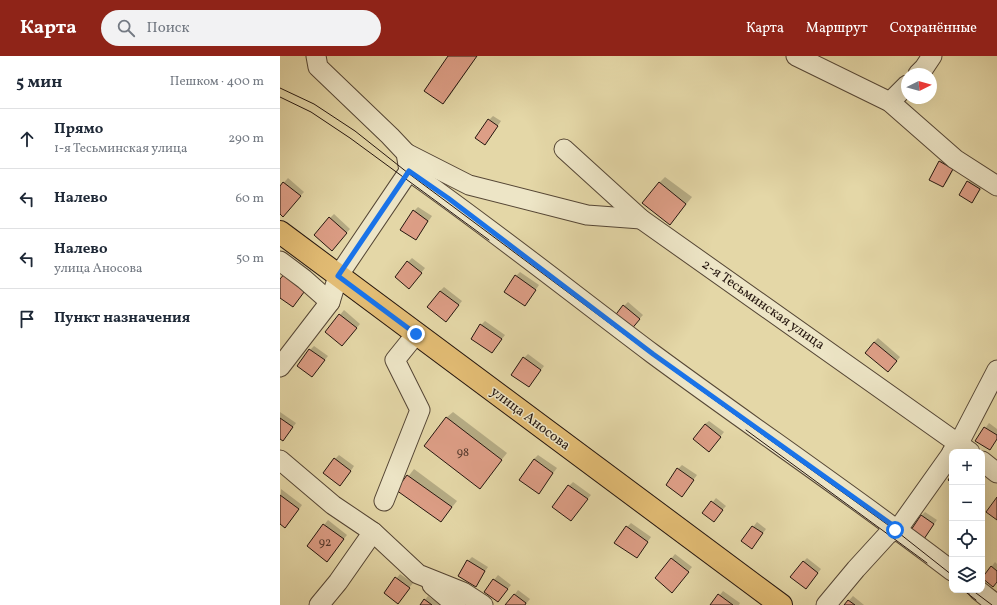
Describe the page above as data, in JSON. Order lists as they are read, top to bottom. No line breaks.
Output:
{"streets":{"main road":["улица Аносова"],"street":["2-я Тесьминская улица"]},"house_numbers":["98","92"],"north":"right","page":{"header":"Карта","search":"Поиск","nav":["Карта","Маршрут","Сохранённые"],"heading":["5 мин","Пешком · 400 m"],"list":[["Прямо","1-я Тесьминская улица","290 m"],["Налево","60 m"],["Налево","улица Аносова","50 m"],"Пункт назначения"],"map_buttons":["+","−"]}}
